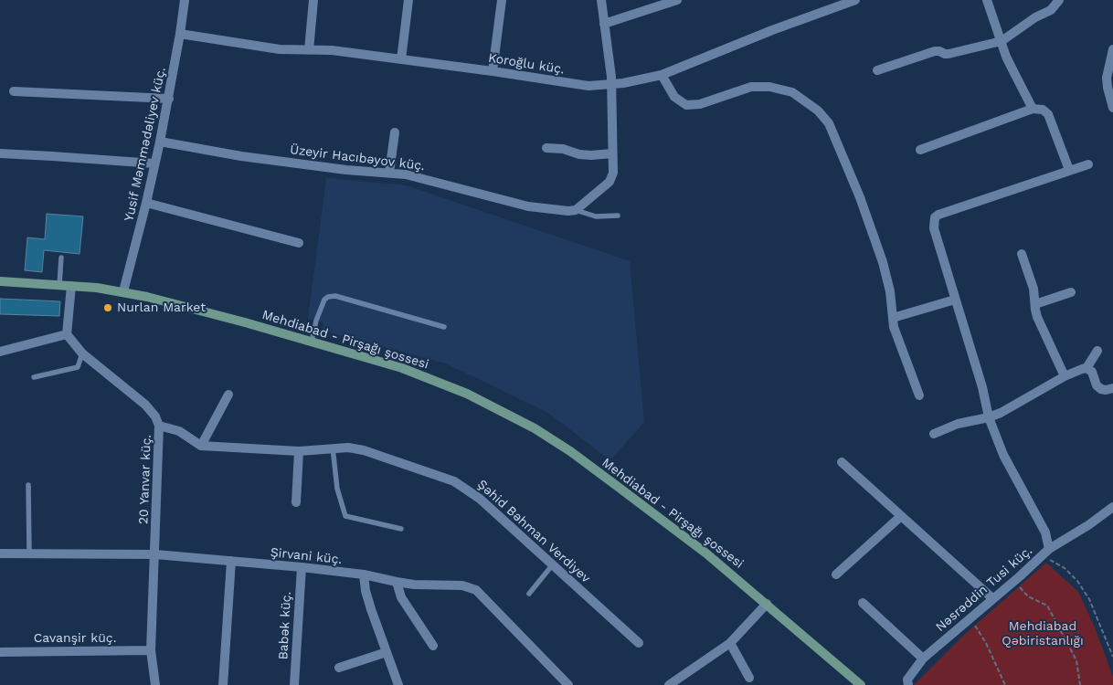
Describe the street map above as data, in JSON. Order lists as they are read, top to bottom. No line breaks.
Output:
{"streets":{"main road":["Mehdiabad - Pirşağı şossesi"],"street":["Koroğlu küç.","Yusif Məmmədəliyev küç.","Üzeyir Hacıbəyov küç.","20 Yanvar küç.","Şəhid Bəhman Verdiyev","Şirvani küç.","Nəsrəddin Tusi küç.","Babək küç.","Cavanşir küç."]},"crossings":[["Koroğlu küç.","Yusif Məmmədəliyev küç."],["Yusif Məmmədəliyev küç.","Üzeyir Hacıbəyov küç."],["Yusif Məmmədəliyev küç.","Mehdiabad - Pirşağı şossesi"],["20 Yanvar küç.","Şirvani küç."],["20 Yanvar küç.","Cavanşir küç."],["Şirvani küç.","Babək küç."]],"parks":["Mehdiabad Qəbiristanlığı"],"places":["Nurlan Market"]}
